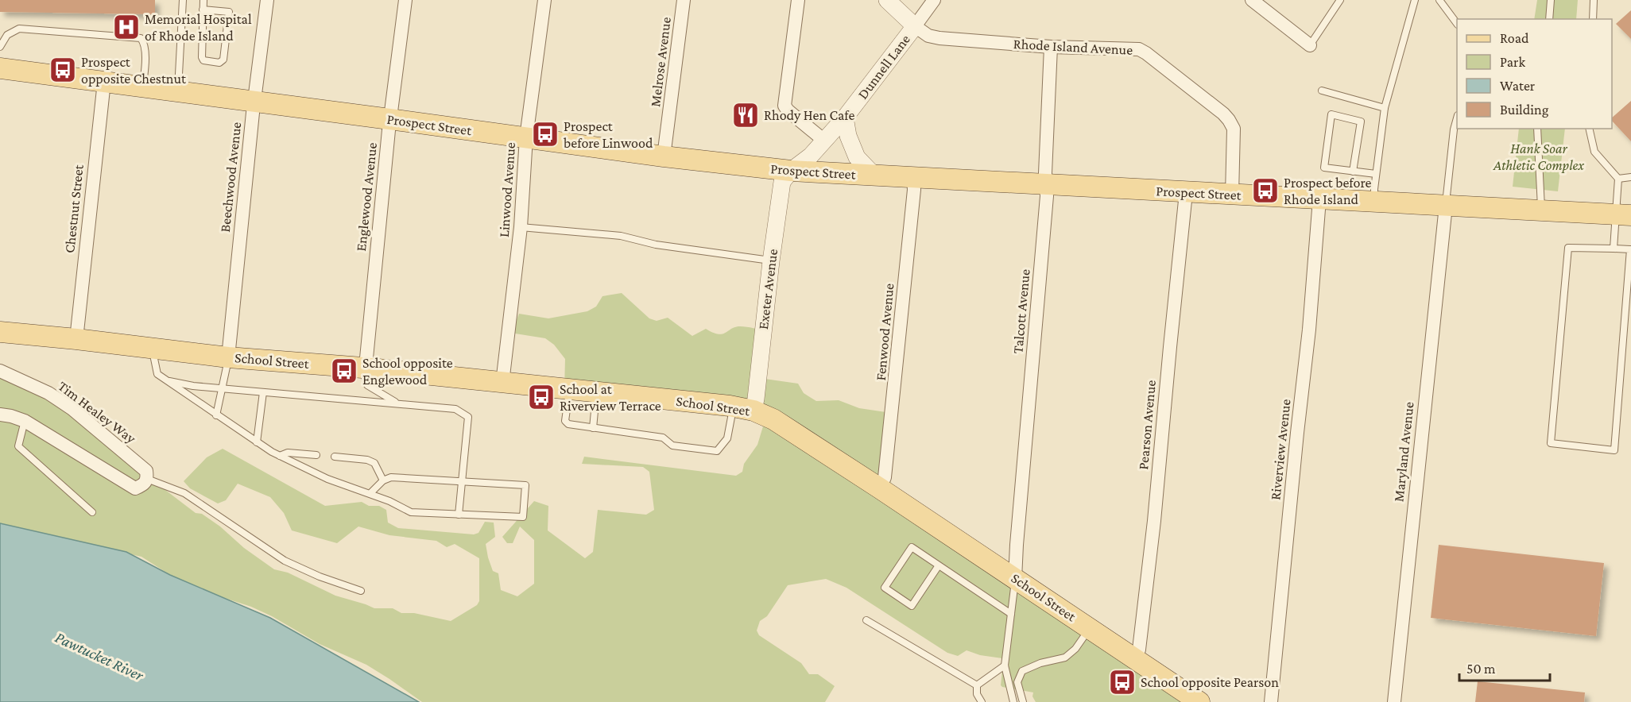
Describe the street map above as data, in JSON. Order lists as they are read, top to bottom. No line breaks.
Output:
{"streets":{"main road":["Prospect Street","School Street"],"street":["Rhode Island Avenue","Melrose Avenue","Dunnell Lane","Beechwood Avenue","Linwood Avenue","Englewood Avenue","Chestnut Street","Exeter Avenue","Talcott Avenue","Fenwood Avenue","Tim Healey Way","Pearson Avenue","Riverview Avenue","Maryland Avenue"]},"crossings":[["Rhode Island Avenue","Dunnell Lane"],["Rhode Island Avenue","Prospect Street"],["Rhode Island Avenue","Talcott Avenue"],["Melrose Avenue","Prospect Street"],["Dunnell Lane","Prospect Street"],["Dunnell Lane","Exeter Avenue"],["Prospect Street","Beechwood Avenue"],["Prospect Street","Linwood Avenue"],["Prospect Street","Englewood Avenue"],["Prospect Street","Chestnut Street"],["Prospect Street","Exeter Avenue"],["Prospect Street","Talcott Avenue"],["Prospect Street","Fenwood Avenue"],["Prospect Street","Pearson Avenue"],["Prospect Street","Riverview Avenue"],["Prospect Street","Maryland Avenue"],["Beechwood Avenue","School Street"],["Linwood Avenue","School Street"],["Englewood Avenue","School Street"],["Chestnut Street","School Street"],["Exeter Avenue","School Street"],["Talcott Avenue","School Street"],["Fenwood Avenue","School Street"],["School Street","Pearson Avenue"]],"water":["Pawtucket River"],"parks":["Hank Soar Athletic Complex"],"places":{"hospital":["Memorial Hospital of Rhode Island"],"bus stop":["Prospect opposite Chestnut","Prospect before Linwood","Prospect before Rhode Island","School opposite Englewood","School at Riverview Terrace","School opposite Pearson"],"restaurant":["Rhody Hen Cafe"]},"legend":["Road","Park","Water","Building"],"scale_bar":"50 m"}
